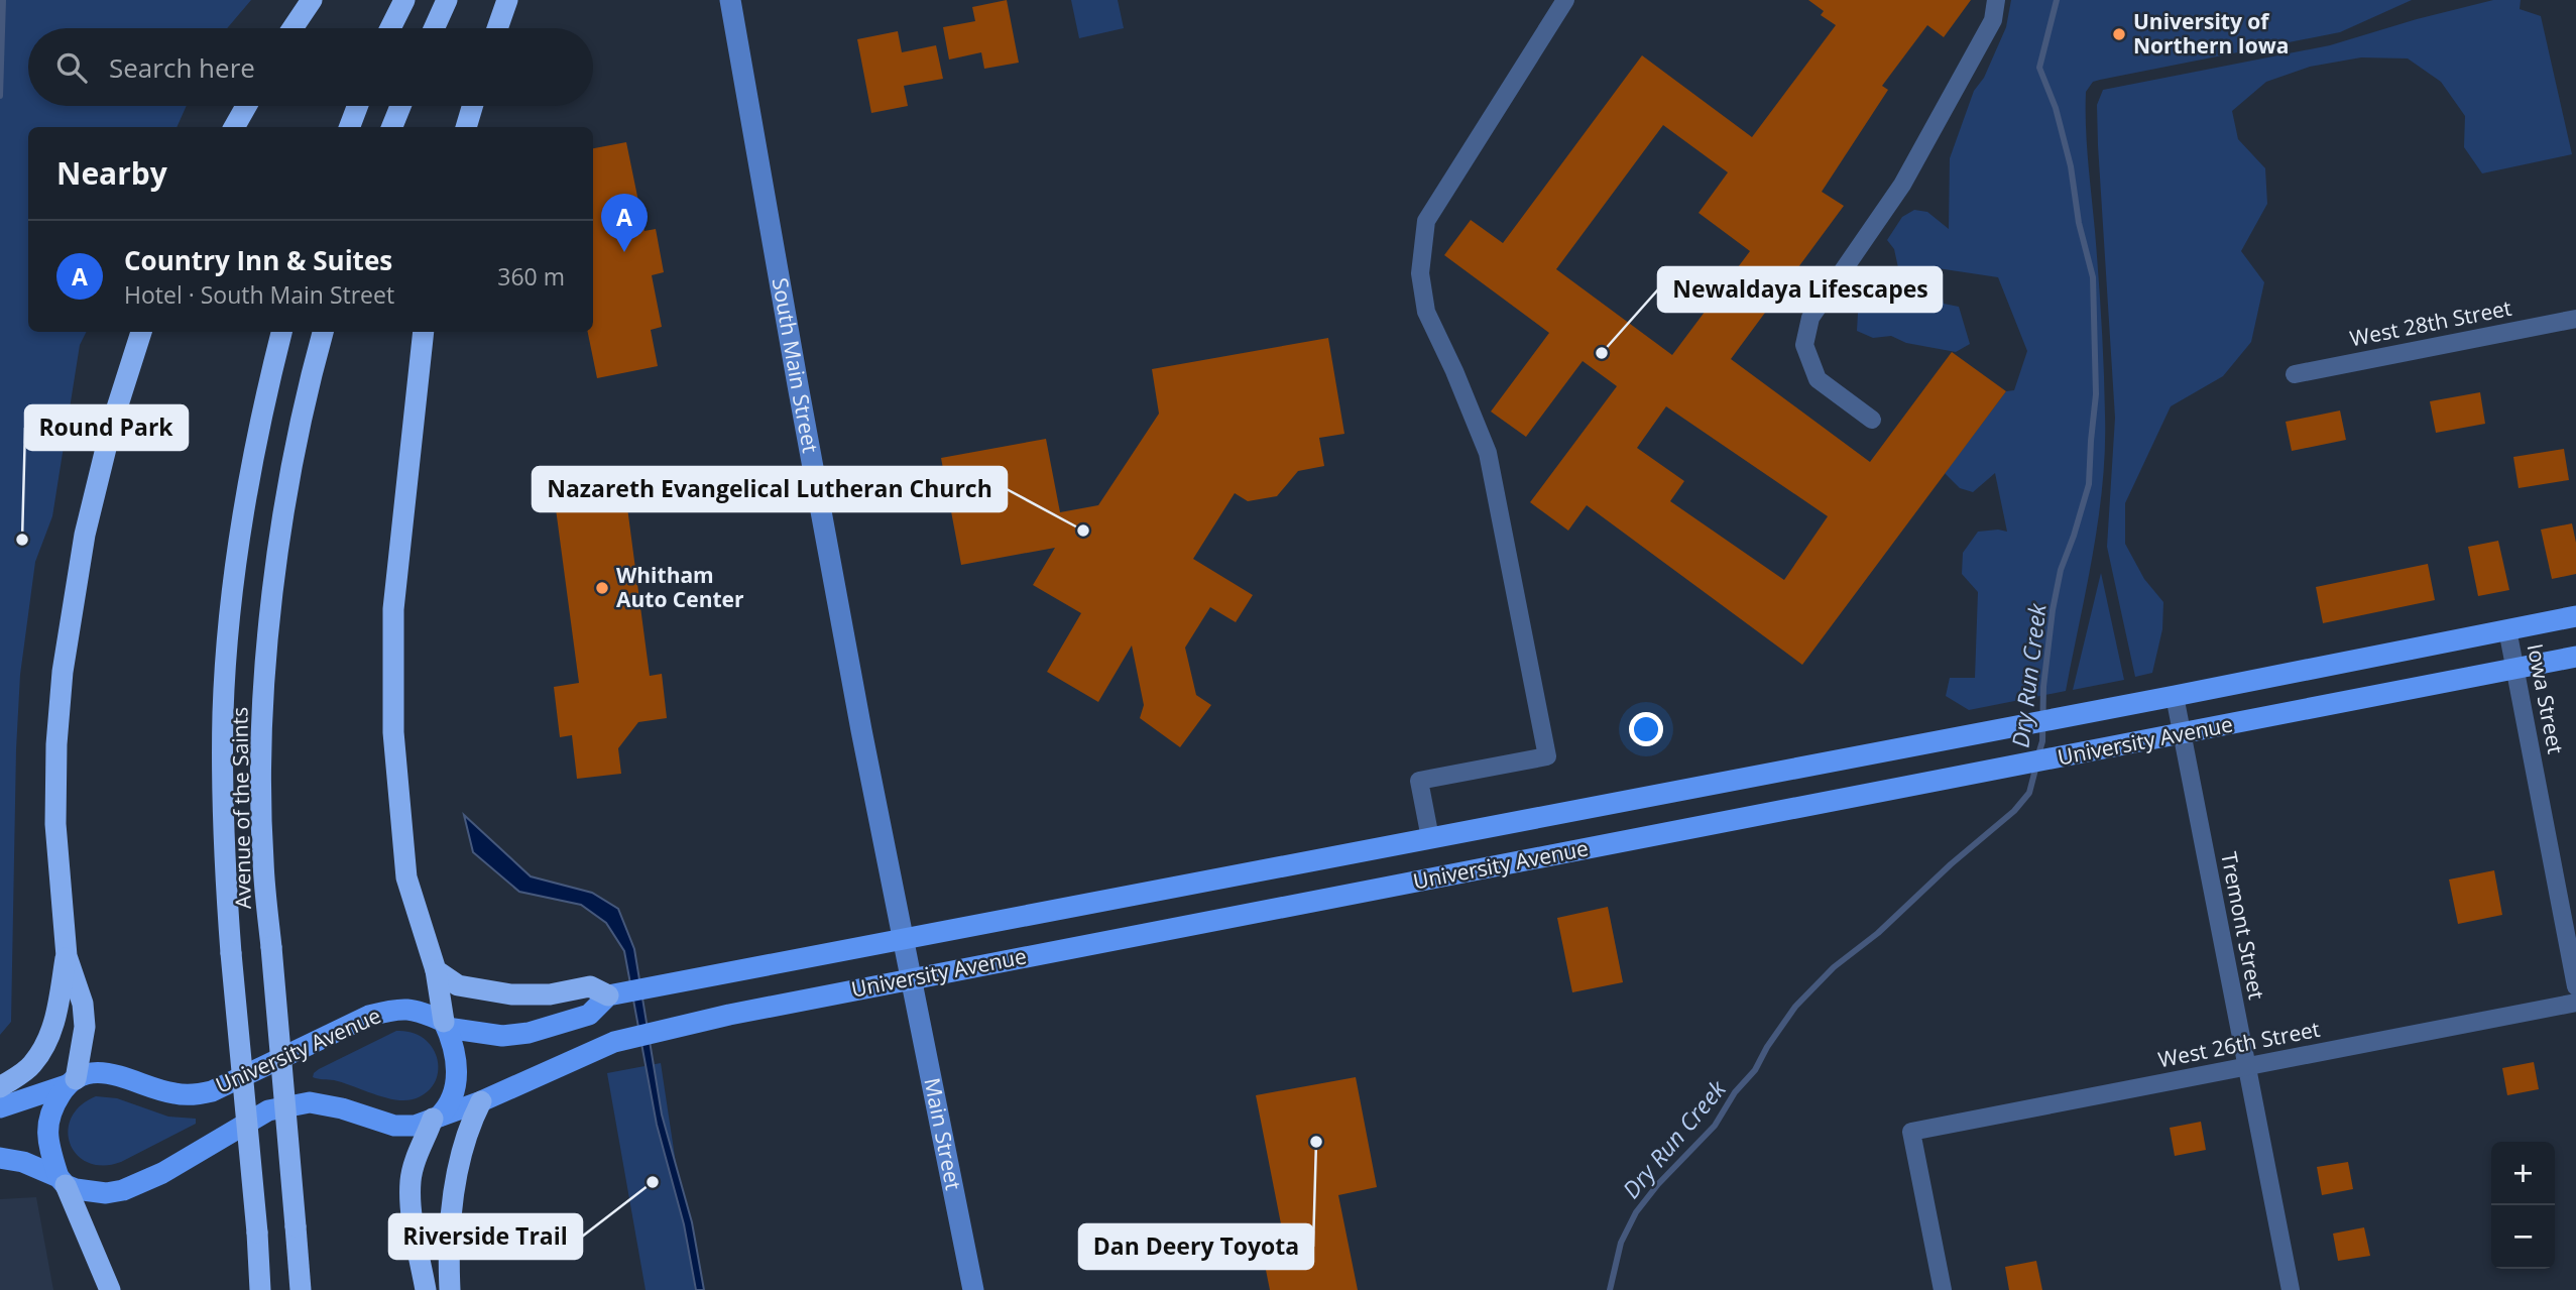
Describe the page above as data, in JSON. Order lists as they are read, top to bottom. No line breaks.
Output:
{"streets":{"highway":["Avenue of the Saints"],"main road":["University Avenue"],"street":["West 28th Street","South Main Street","Iowa Street","Tremont Street","West 26th Street","Main Street"]},"crossings":[["South Main Street","University Avenue"],["South Main Street","Main Street"],["Iowa Street","University Avenue"],["University Avenue","Tremont Street"],["University Avenue","Main Street"],["Tremont Street","West 26th Street"]],"water":["Dry Run Creek"],"places":["University of Northern Iowa","Newaldaya Lifescapes","Nazareth Evangelical Lutheran Church","Round Park","Whitham Auto Center","Dan Deery Toyota","Riverside Trail"],"page":{"search":"Search here","heading":"Nearby","pins":"A","list":[{"mark":"A","name":"Country Inn & Suites","note":"Hotel · South Main Street","value":"360 m"}],"map_buttons":["+","−"]}}
